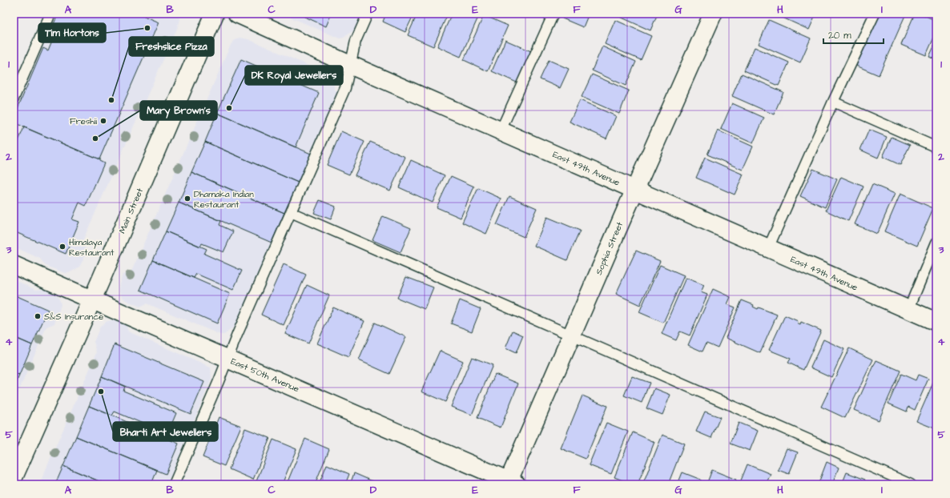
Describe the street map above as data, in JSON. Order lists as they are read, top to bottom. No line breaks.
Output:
{"streets":{"street":["East 49th Avenue","Main Street","Sophia Street","East 50th Avenue"]},"crossings":[["East 49th Avenue","Sophia Street"],["Main Street","East 50th Avenue"],["Sophia Street","East 50th Avenue"]],"places":["Tim Hortons","Freshslice Pizza","DK Royal Jewellers","Freshii","Mary Brown's","Dhamaka Indian Restaurant","Himalaya Restaurant","S&S Insurance","Bharti Art Jewellers"],"scale_bar":"20 m","grid":{"columns":["A","B","C","D","E","F","G","H","I"],"rows":["1","2","3","4","5"]}}
